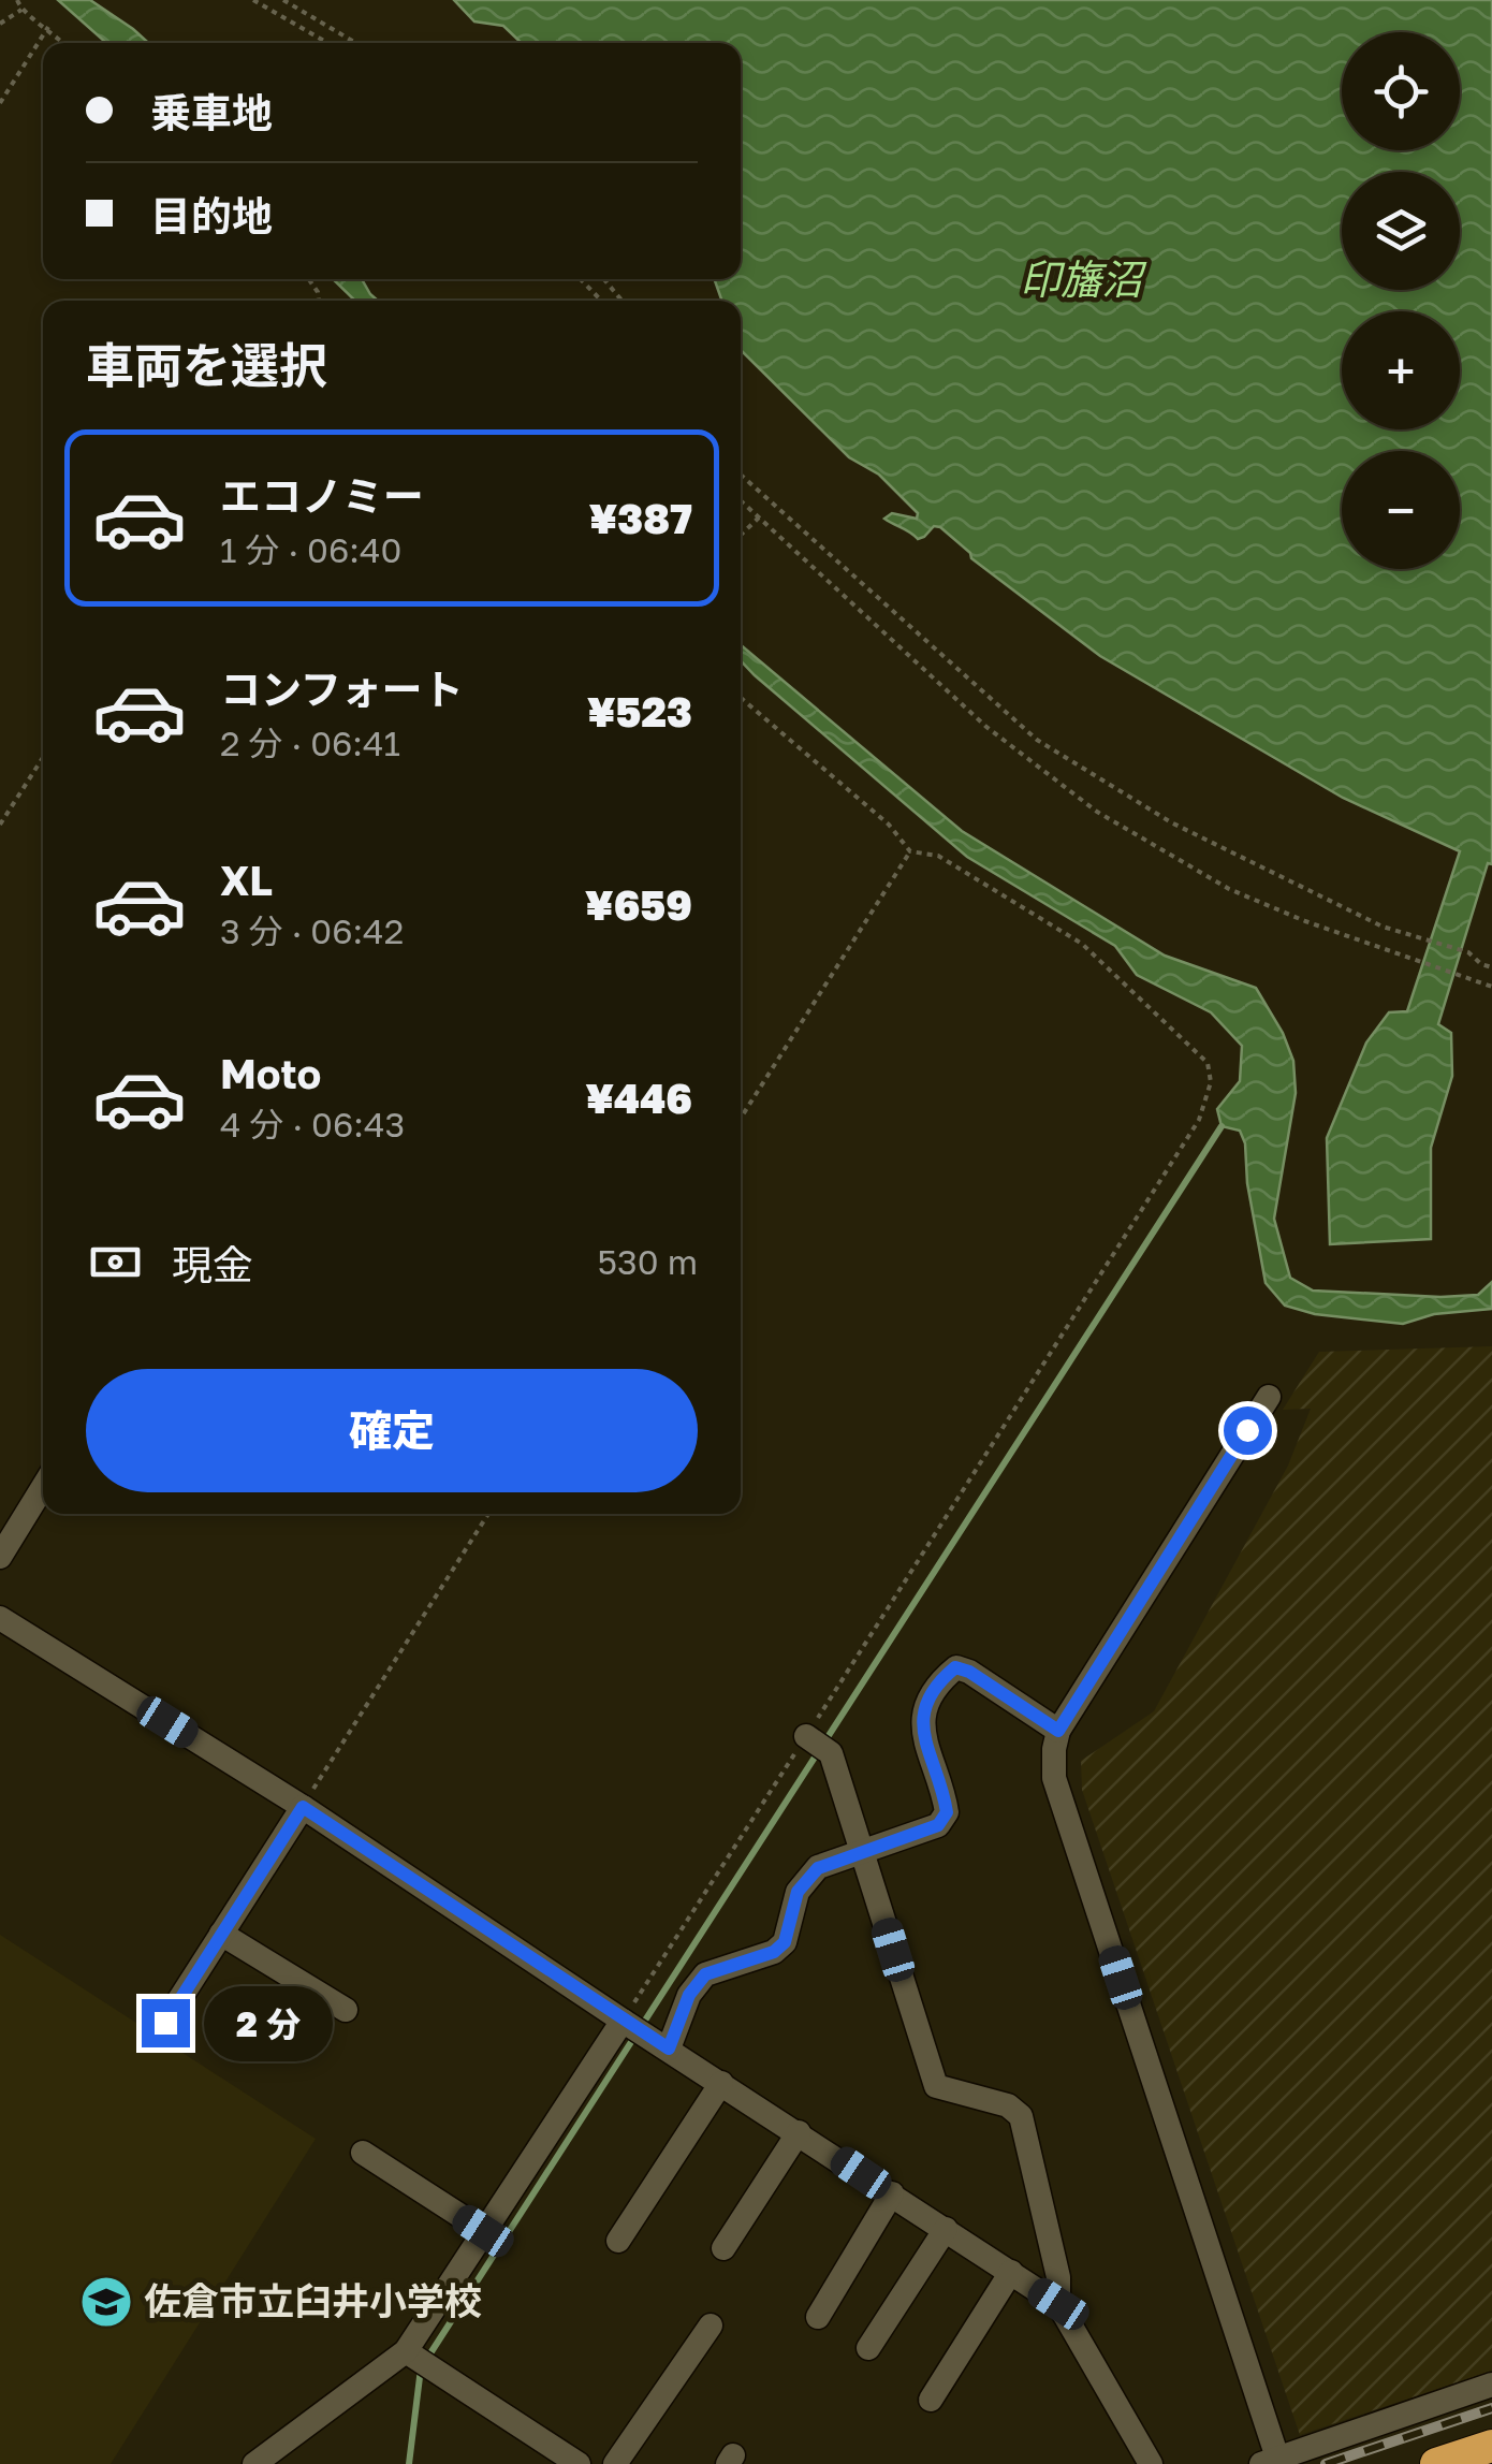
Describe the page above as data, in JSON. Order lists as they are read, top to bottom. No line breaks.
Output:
{"water":["印旛沼"],"places":{"school or university":["佐倉市立臼井小学校"]},"page":{"map_buttons":["+","−"],"banner":["乗車地","目的地"],"heading":"車両を選択","list":[{"name":"エコノミー","note":"1 分 · 06:40","value":"¥387"},{"name":"コンフォート","note":"2 分 · 06:41","value":"¥523"},{"name":"XL","note":"3 分 · 06:42","value":"¥659"},{"name":"Moto","note":"4 分 · 06:43","value":"¥446"}],"pay":["現金","530 m"],"buttons":"確定","bubble":"2 分"}}
